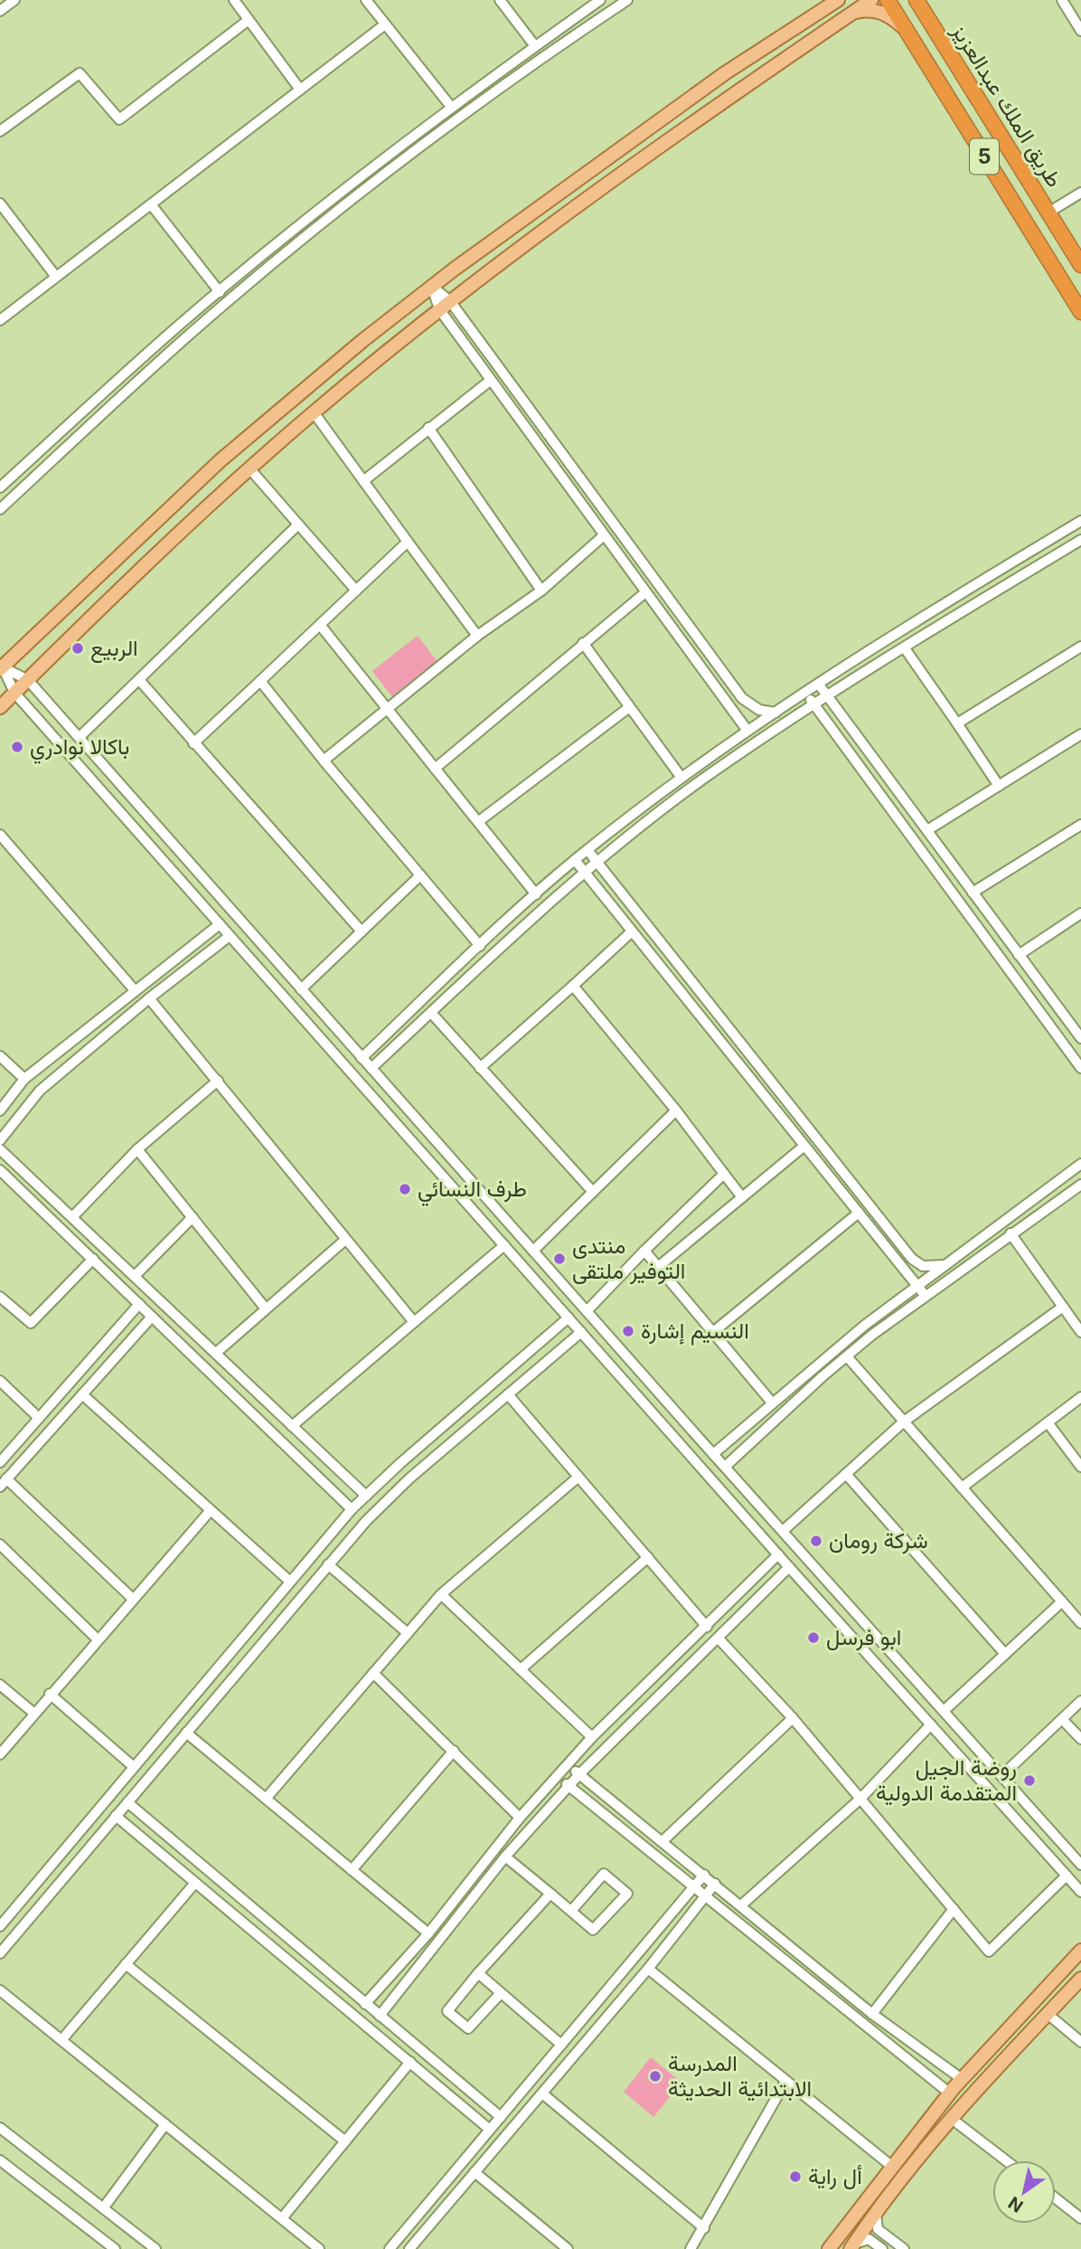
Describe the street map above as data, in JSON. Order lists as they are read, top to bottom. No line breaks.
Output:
{"streets":{"highway":["طريق الملك عبدالعزيز","5"]},"places":["الربيع","باكالا نوادري","طرف النسائي","منتدى التوفير ملتقى","النسيم إشارة","شركة رومان","ابو فرسل","روضة الجيل المتقدمة الدولية","المدرسة الابتدائية الحديثة","أل راية"],"north":"bottom left"}
